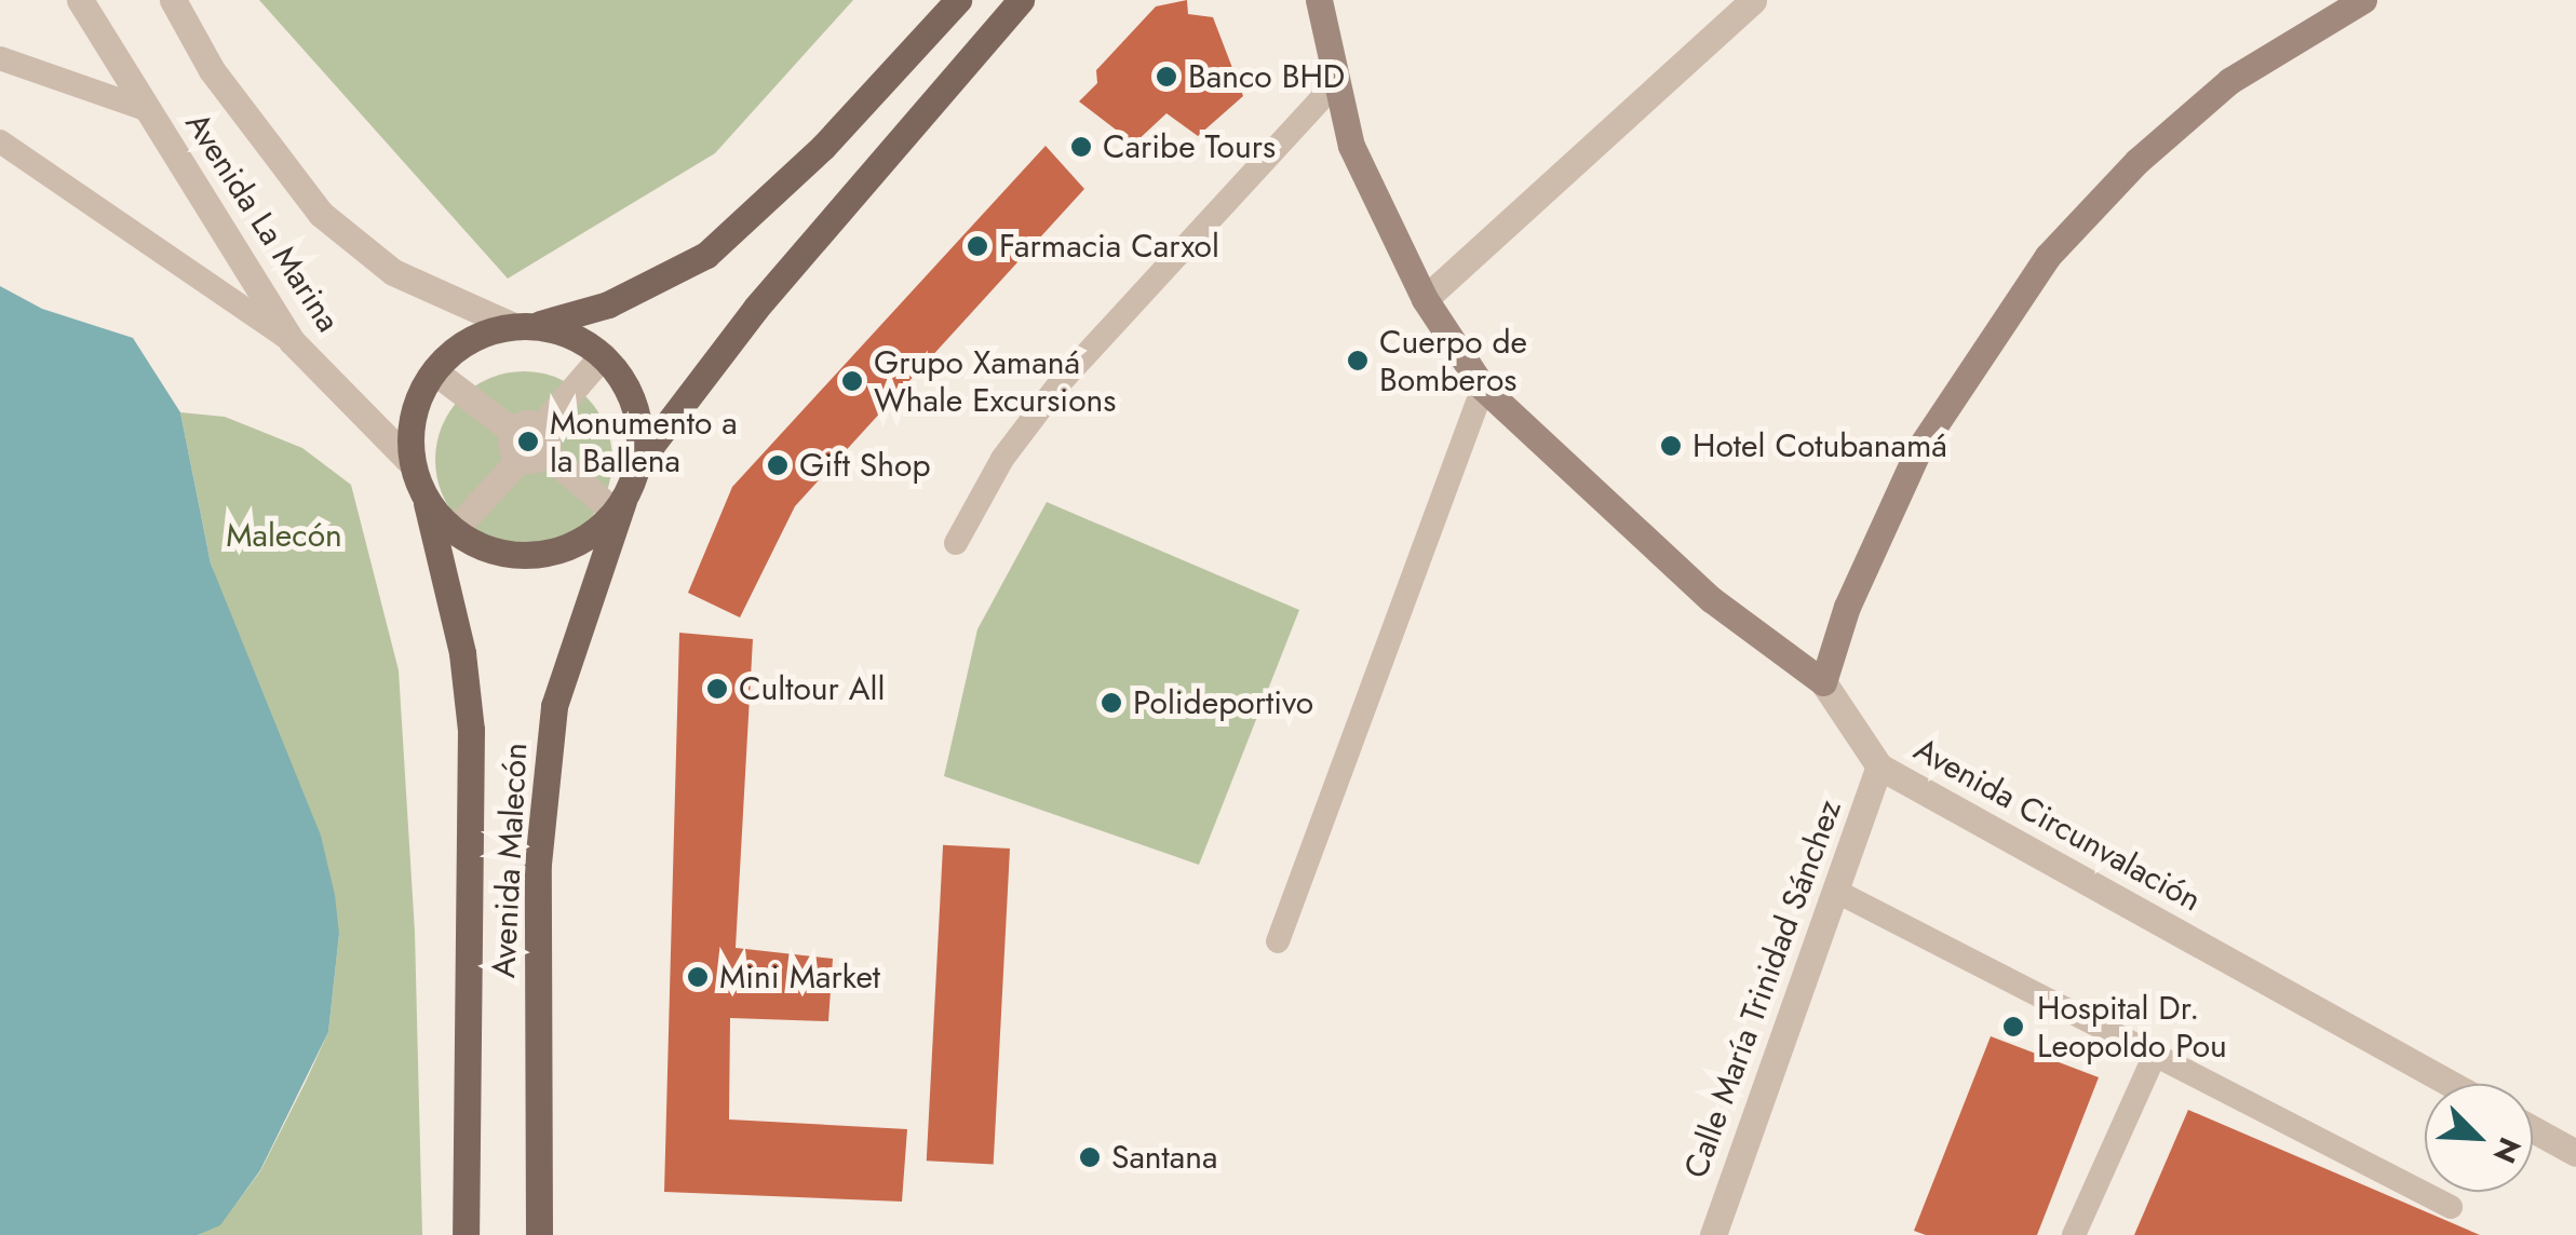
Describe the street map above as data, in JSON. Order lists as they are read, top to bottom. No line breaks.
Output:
{"streets":{"main road":["Avenida Circunvalación","Avenida Malecón"],"street":["Avenida La Marina","Calle María Trinidad Sánchez"]},"crossings":[["Avenida Circunvalación","Calle María Trinidad Sánchez"]],"parks":["Malecón"],"places":["Banco BHD","Caribe Tours","Farmacia Carxol","Cuerpo de Bomberos","Grupo Xamaná Whale Excursions","Monumento a la Ballena","Hotel Cotubanamá","Gift Shop","Cultour All","Polideportivo","Mini Market","Hospital Dr. Leopoldo Pou","Santana"],"north":"bottom right"}
